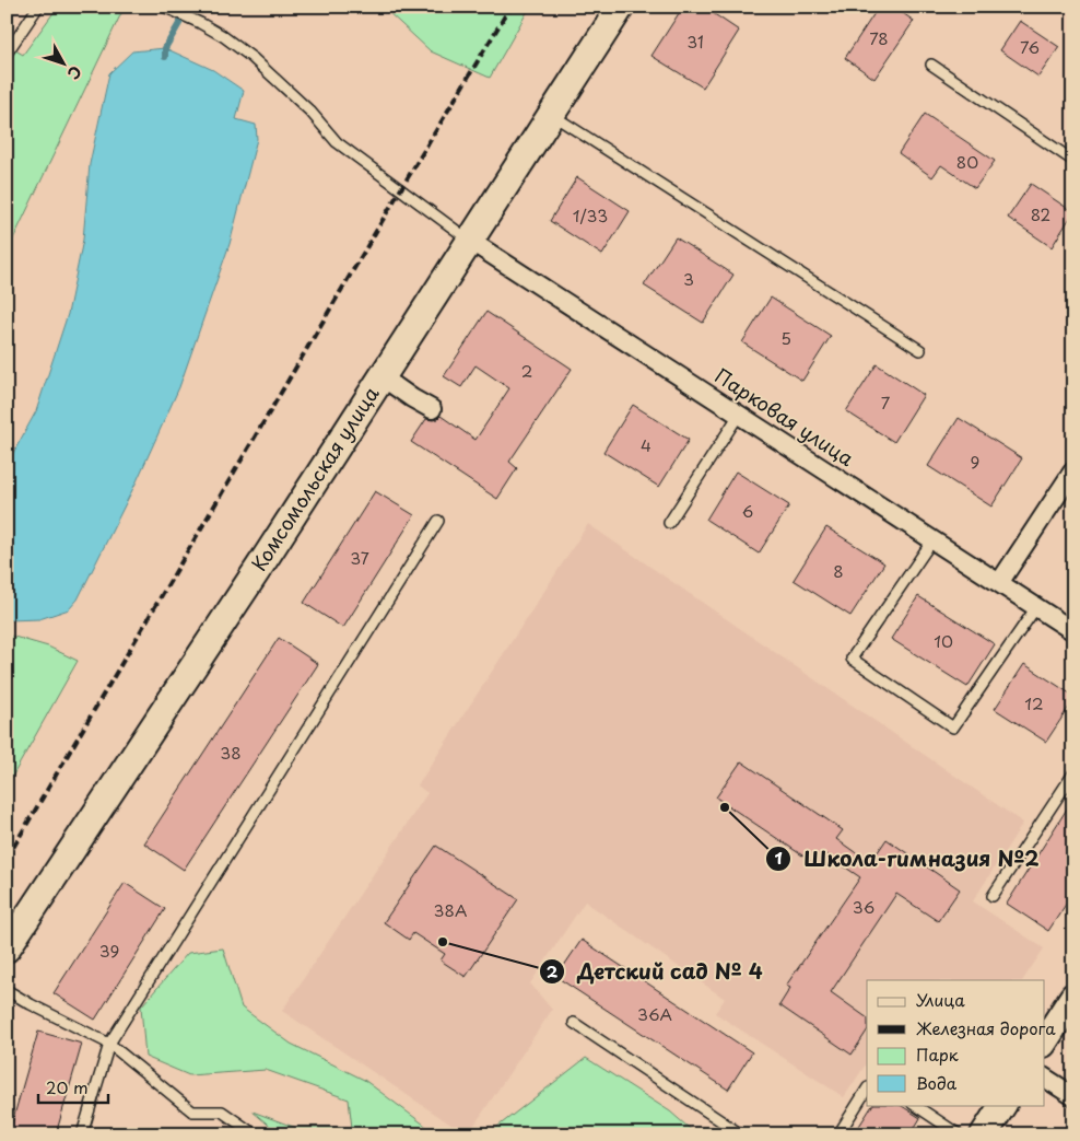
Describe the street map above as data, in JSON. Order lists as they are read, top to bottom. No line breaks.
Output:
{"streets":{"street":["Парковая улица","Комсомольская улица"]},"crossings":[["Парковая улица","Комсомольская улица"]],"places":["Школа-гимназия №2","Детский сад № 4"],"house_numbers":["78","31","76","80","82","1/33","3","5","2","7","4","9","6","37","8","10","12","38","36","38А","39","36А"],"legend":["Улица","Железная дорога","Парк","Вода"],"scale_bar":"20 m","north":"bottom right"}
